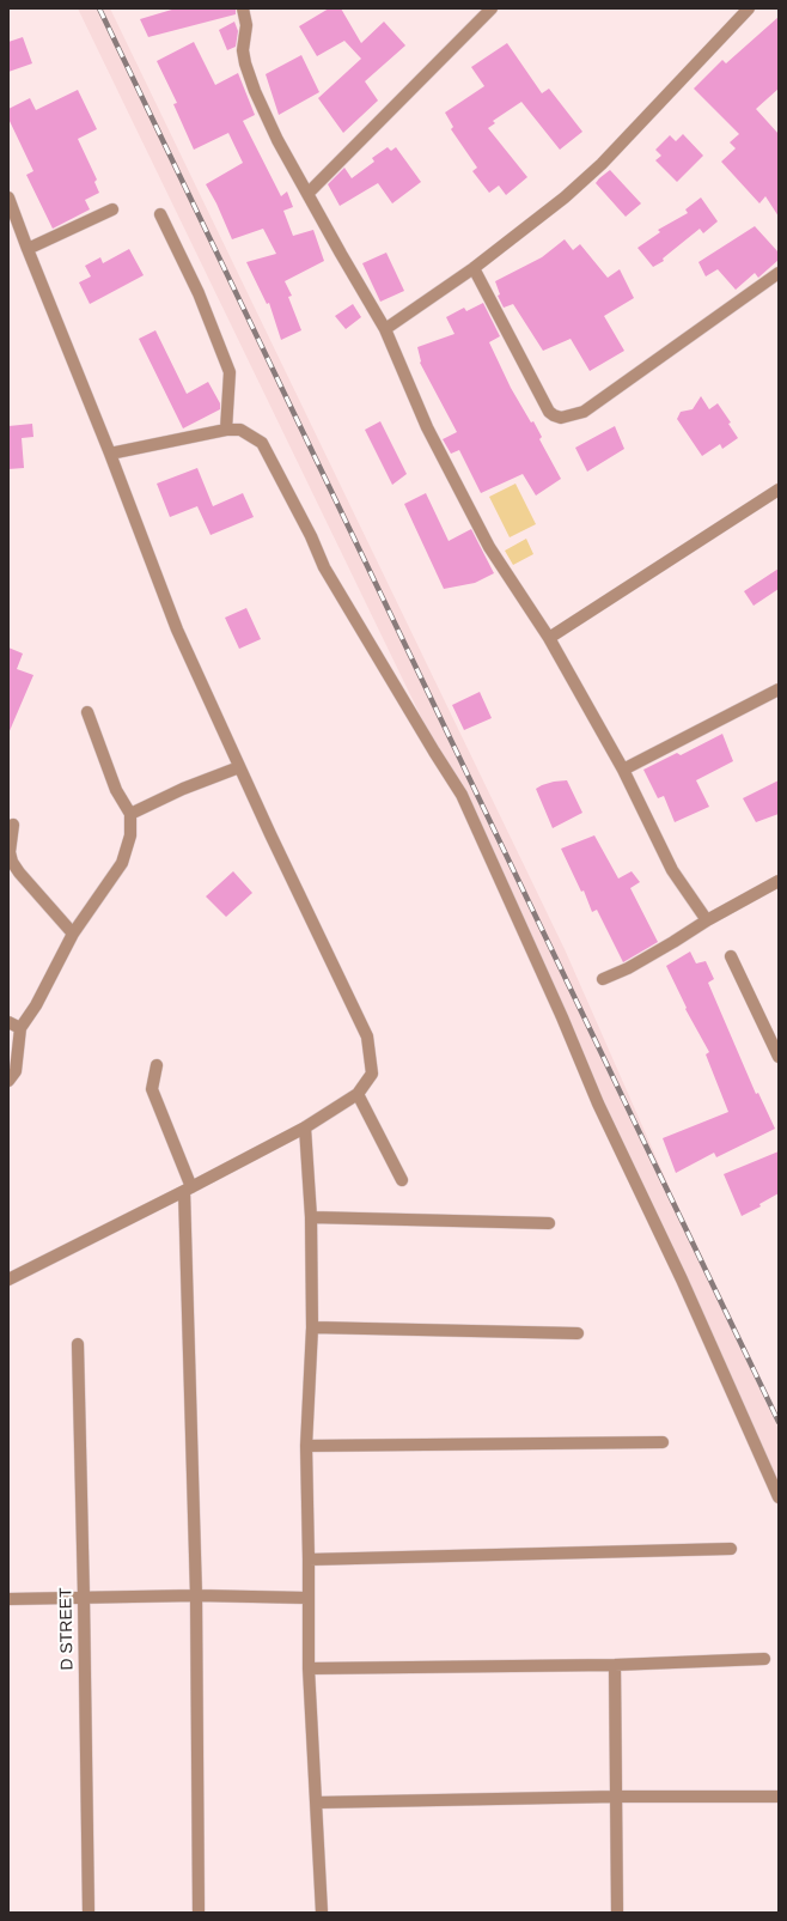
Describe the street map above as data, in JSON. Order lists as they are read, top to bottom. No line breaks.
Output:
{"streets":{"street":["D STREET"]}}
